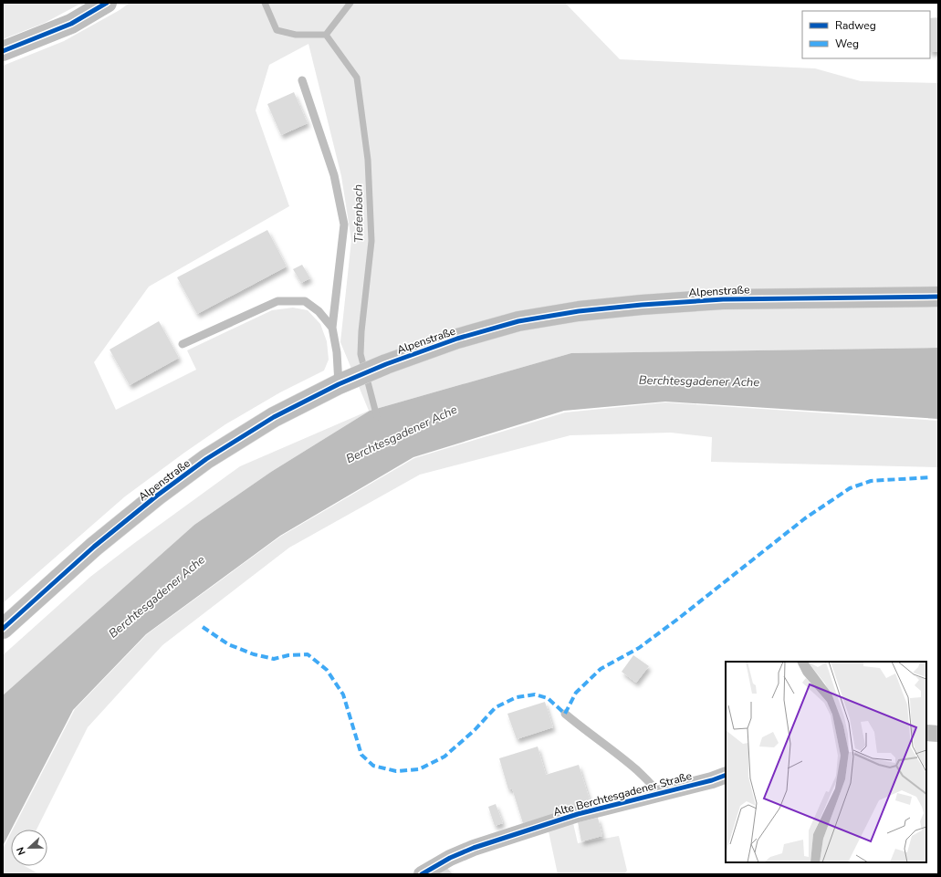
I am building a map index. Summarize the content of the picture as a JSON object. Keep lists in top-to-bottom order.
{
  "streets": {
    "main road": ["Alpenstraße"],
    "street": ["Alte Berchtesgadener Straße"]
  },
  "water": ["Tiefenbach", "Berchtesgadener Ache"],
  "legend": ["Radweg", "Weg"],
  "north": "left"
}
